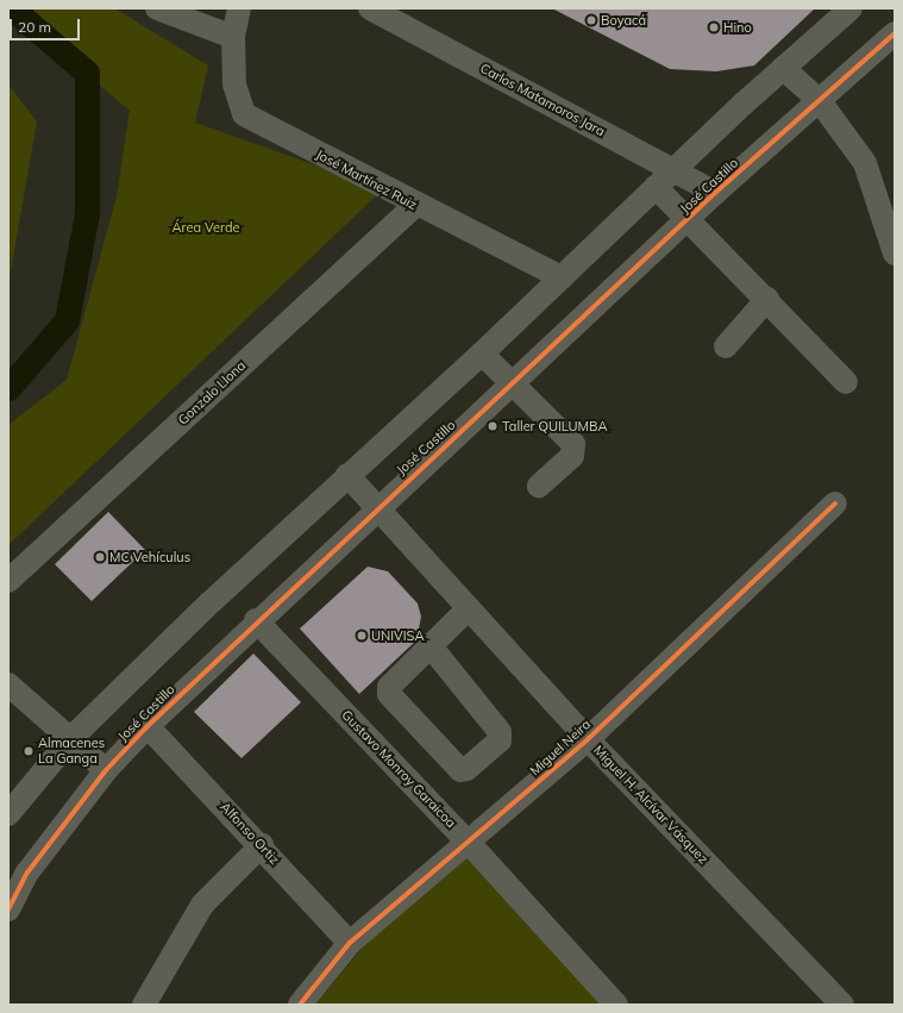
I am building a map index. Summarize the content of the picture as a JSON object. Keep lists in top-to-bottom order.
{
  "streets": {
    "street": [
      "Carlos Matamoros Jara",
      "José Martínez Ruiz",
      "José Castillo",
      "Gonzalo Llona",
      "Miguel Neira",
      "Gustavo Monroy Garaicoa",
      "Miguel H. Alcívar Vásquez",
      "Alfonso Ortiz"
    ]
  },
  "crossings": [
    ["Carlos Matamoros Jara", "José Castillo"],
    ["José Martínez Ruiz", "Gonzalo Llona"],
    ["José Castillo", "Gustavo Monroy Garaicoa"],
    ["José Castillo", "Miguel H. Alcívar Vásquez"],
    ["José Castillo", "Alfonso Ortiz"],
    ["Miguel Neira", "Gustavo Monroy Garaicoa"],
    ["Miguel Neira", "Miguel H. Alcívar Vásquez"],
    ["Miguel Neira", "Alfonso Ortiz"]
  ],
  "parks": ["Área Verde"],
  "places": [
    "Boyacá",
    "Hino",
    "Taller QUILUMBA",
    "MC Vehículus",
    "UNIVISA",
    "Almacenes La Ganga"
  ],
  "scale_bar": "20 m"
}
